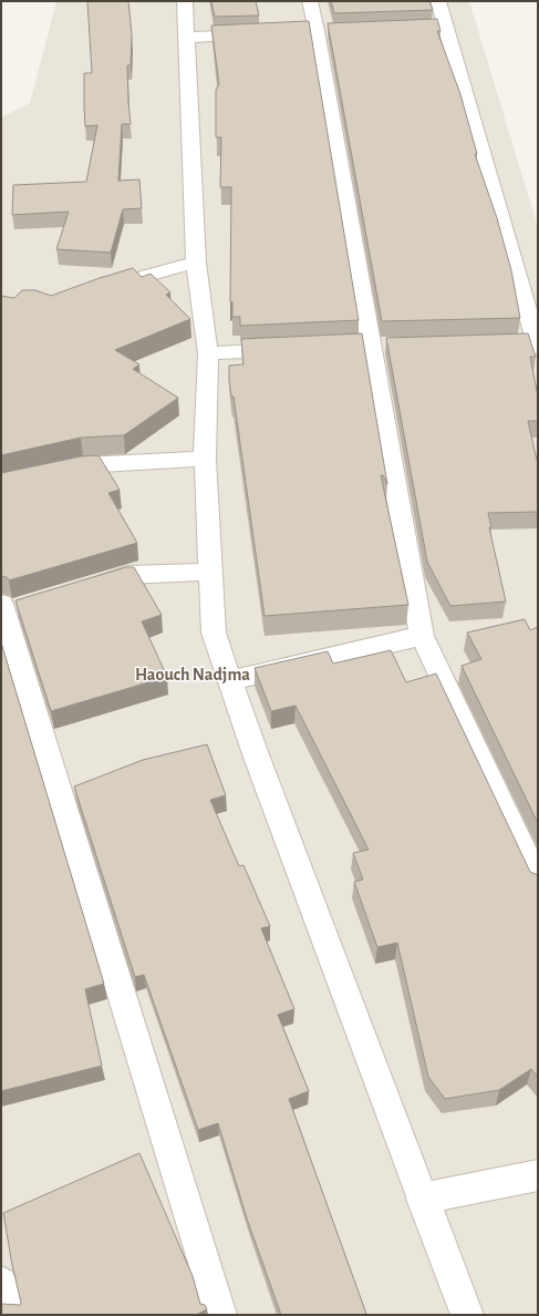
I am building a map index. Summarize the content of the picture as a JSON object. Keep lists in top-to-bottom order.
{
  "districts": ["Haouch Nadjma"]
}
